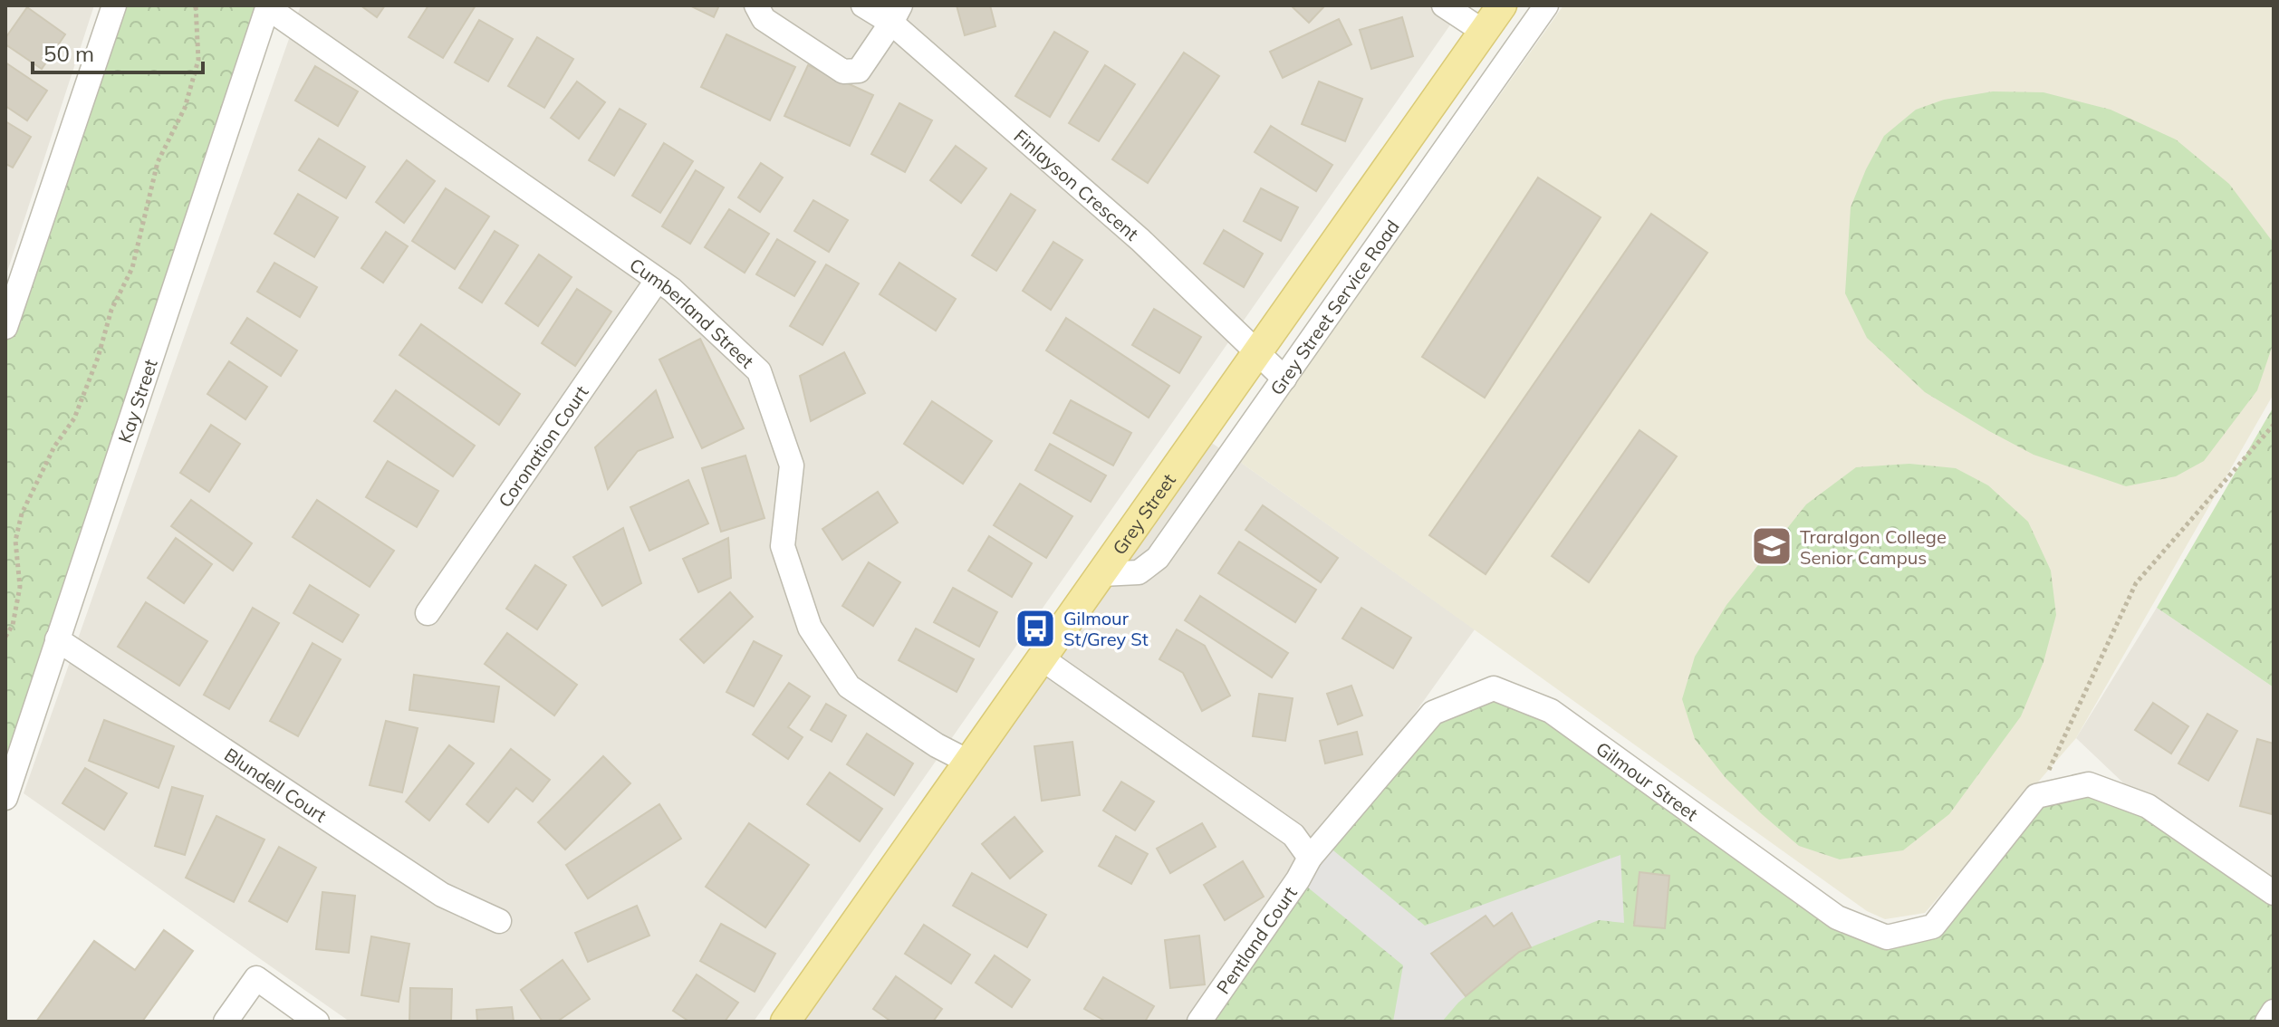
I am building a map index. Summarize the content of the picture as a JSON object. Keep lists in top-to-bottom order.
{
  "streets": {
    "main road": ["Grey Street"],
    "street": [
      "Finlayson Crescent",
      "Grey Street Service Road",
      "Cumberland Street",
      "Kay Street",
      "Coronation Court",
      "Gilmour Street",
      "Blundell Court",
      "Pentland Court"
    ]
  },
  "crossings": [
    ["Finlayson Crescent", "Grey Street Service Road"],
    ["Finlayson Crescent", "Grey Street"],
    ["Grey Street Service Road", "Grey Street"],
    ["Cumberland Street", "Kay Street"],
    ["Cumberland Street", "Coronation Court"],
    ["Cumberland Street", "Grey Street"],
    ["Kay Street", "Blundell Court"],
    ["Gilmour Street", "Pentland Court"]
  ],
  "places": {
    "school or university": ["Traralgon College Senior Campus"],
    "bus stop": ["Gilmour St/Grey St"]
  },
  "scale_bar": "50 m"
}
